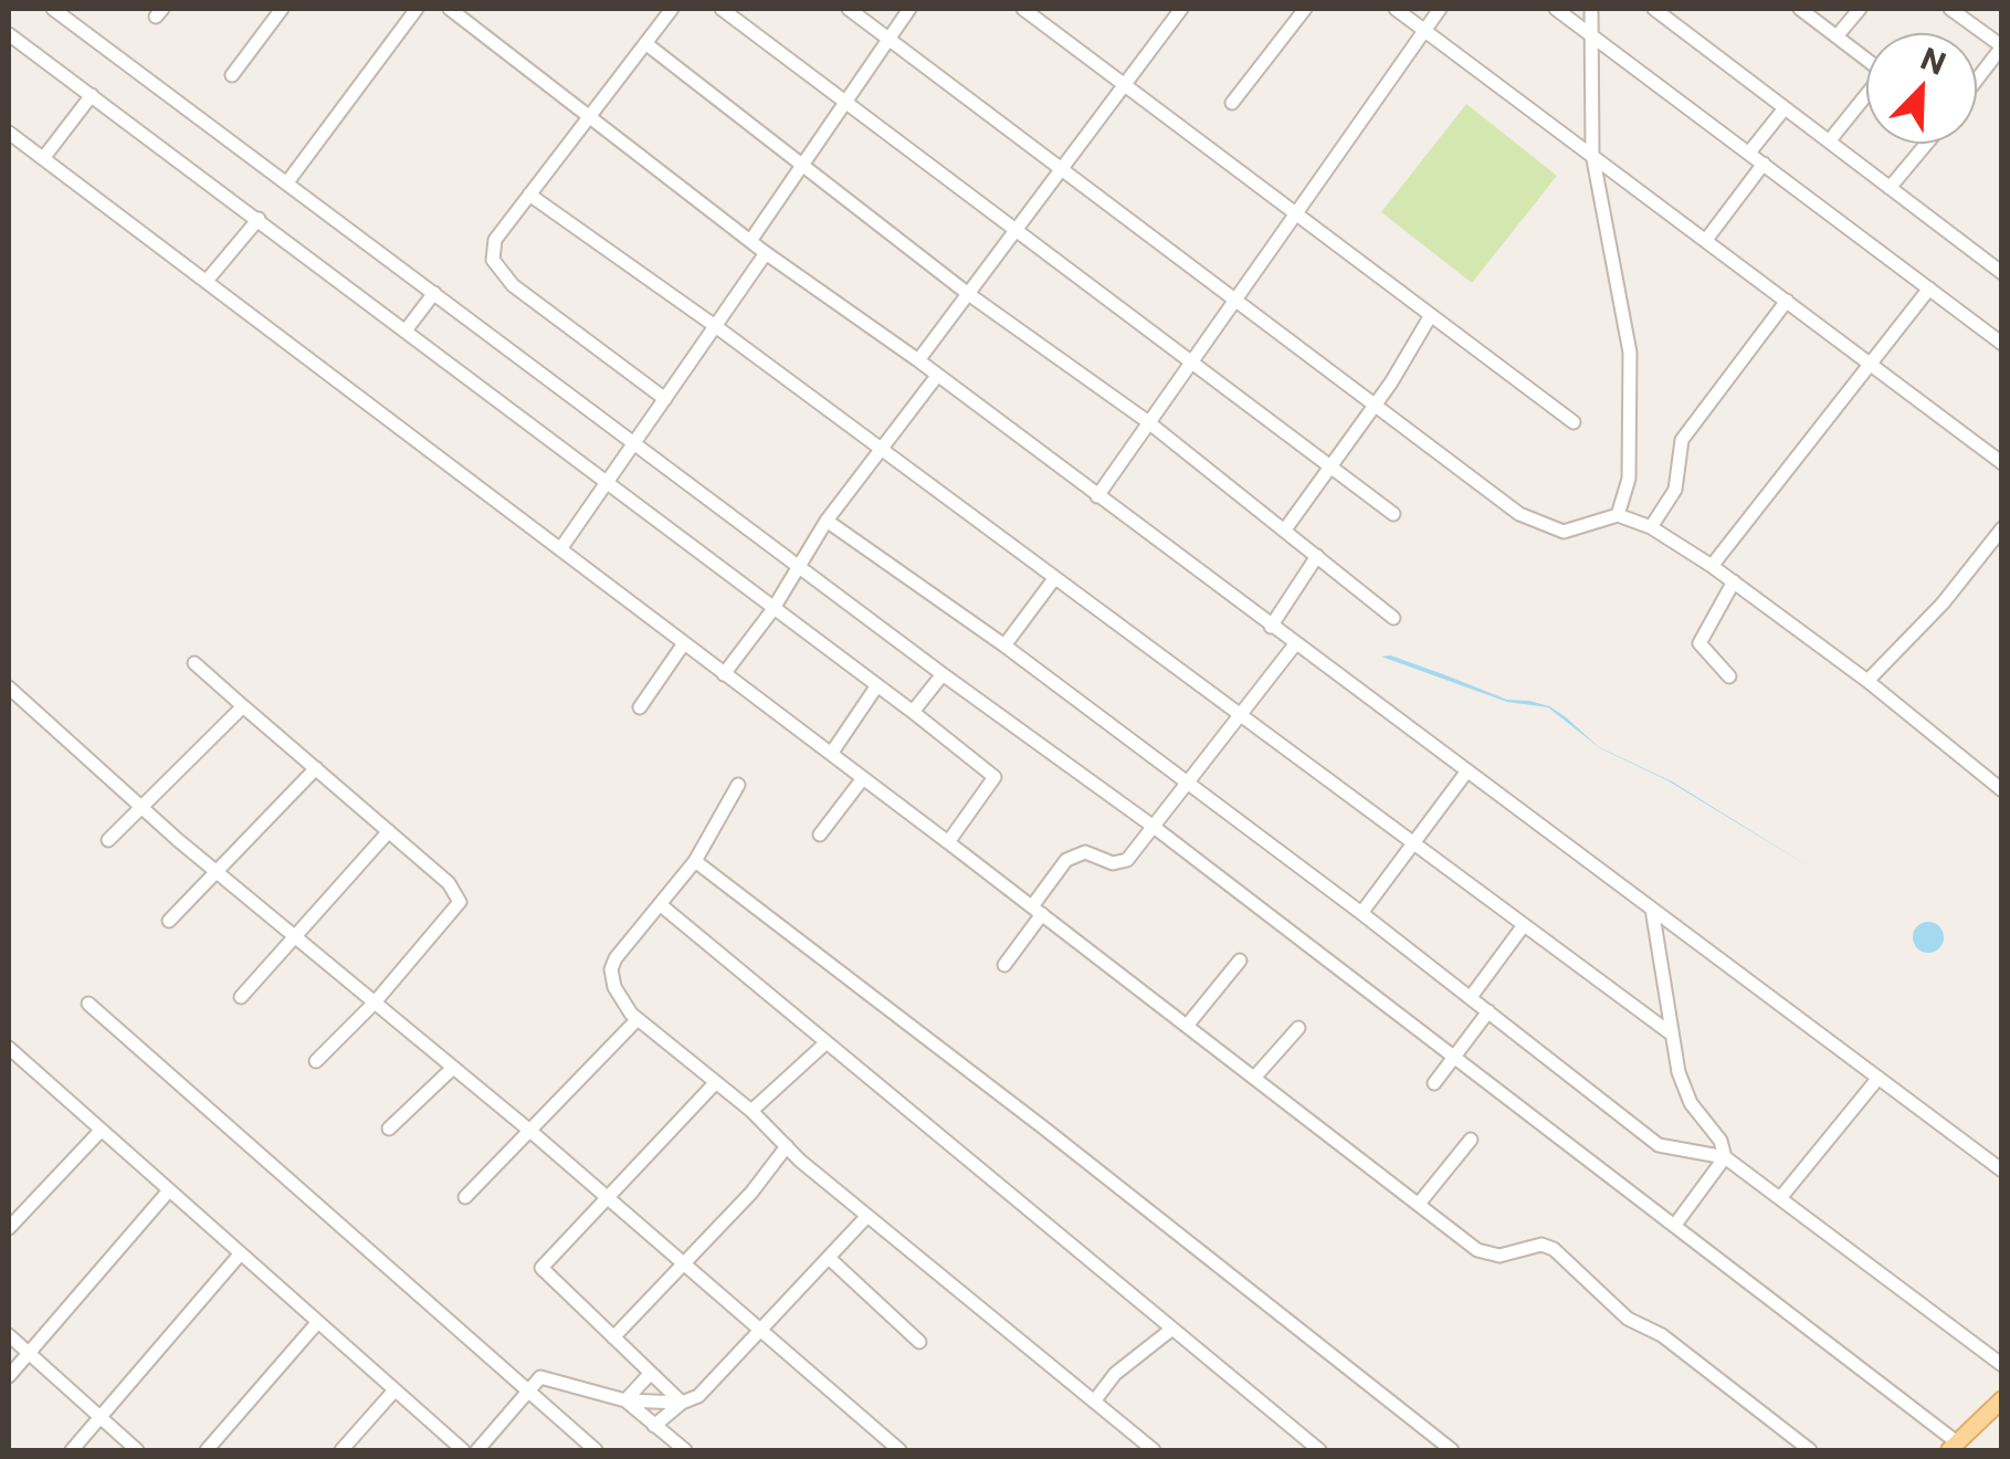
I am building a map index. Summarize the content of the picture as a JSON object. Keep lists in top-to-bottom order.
{
  "north": "top right"
}
